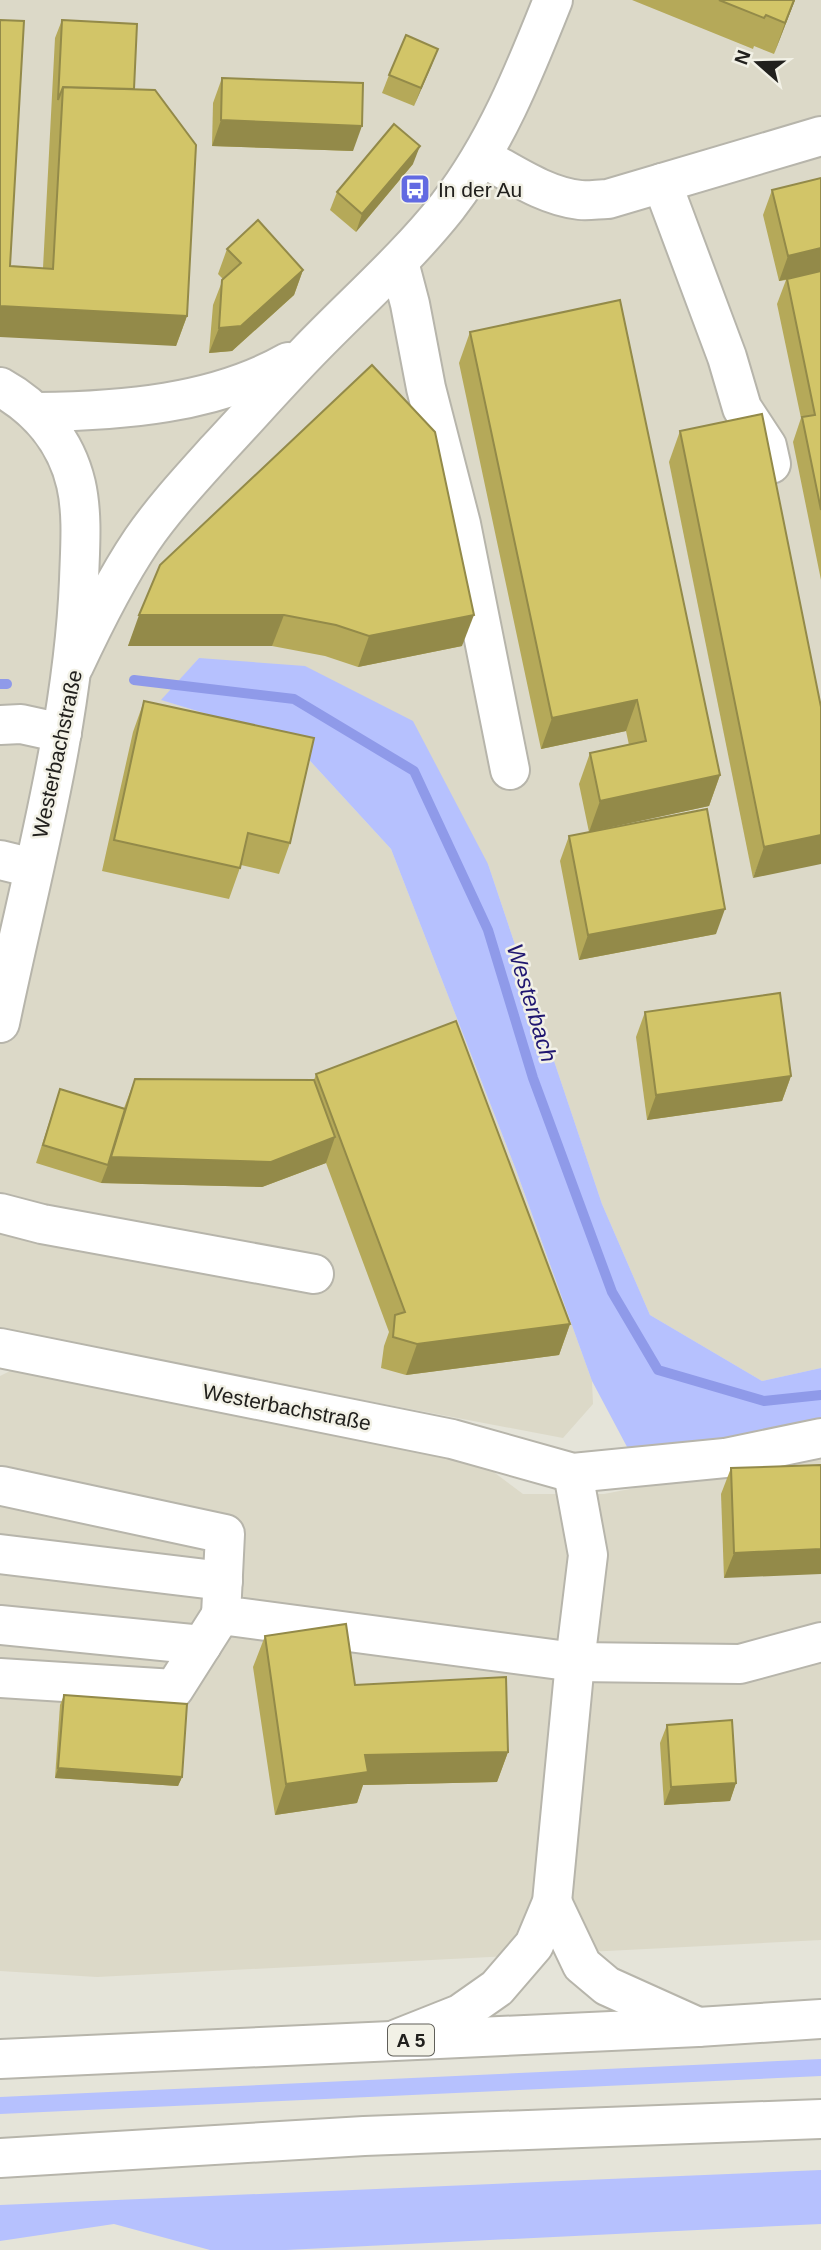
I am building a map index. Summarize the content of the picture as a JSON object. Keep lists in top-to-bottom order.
{
  "streets": {
    "main road": ["Westerbachstraße", "A 5"]
  },
  "water": ["Westerbach"],
  "places": {
    "bus stop": ["In der Au"]
  },
  "north": "left"
}
